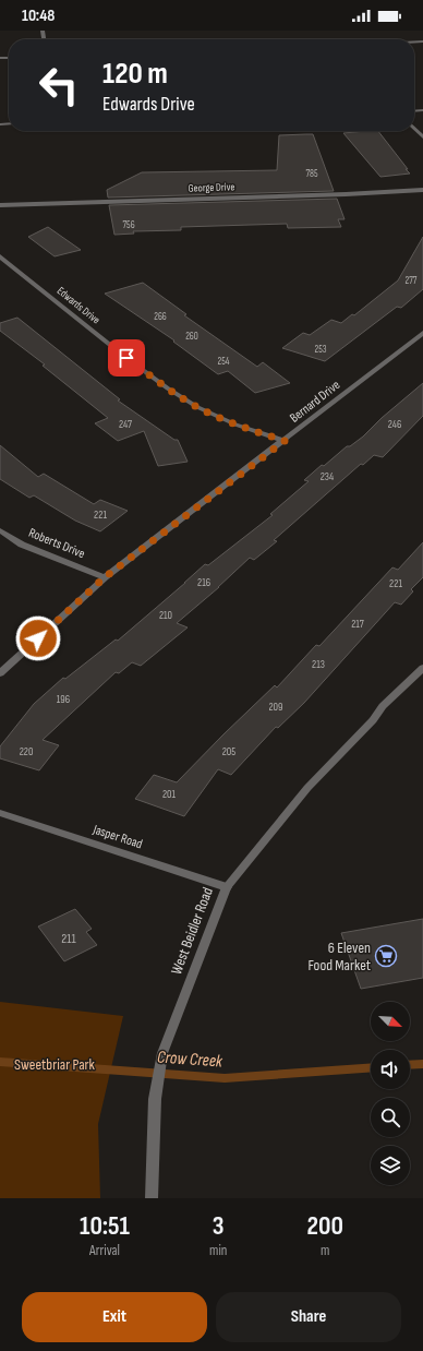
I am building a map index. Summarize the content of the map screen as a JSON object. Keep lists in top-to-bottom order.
{
  "streets": {
    "street": [
      "George Drive",
      "Edwards Drive",
      "Bernard Drive",
      "Roberts Drive",
      "Jasper Road",
      "West Beidler Road"
    ]
  },
  "crossings": [
    ["Edwards Drive", "Bernard Drive"],
    ["Bernard Drive", "Roberts Drive"],
    ["Jasper Road", "West Beidler Road"]
  ],
  "water": ["Crow Creek"],
  "parks": ["Sweetbriar Park"],
  "places": {
    "supermarket": ["6 Eleven Food Market"]
  },
  "house_numbers": [
    "785",
    "756",
    "277",
    "266",
    "260",
    "253",
    "254",
    "247",
    "246",
    "234",
    "221",
    "216",
    "221",
    "210",
    "217",
    "213",
    "196",
    "209",
    "220",
    "205",
    "201",
    "211"
  ],
  "north": "bottom right",
  "page": {
    "status": "10:48",
    "turn": ["120 m", "Edwards Drive"],
    "eta": [
      "10:51",
      "Arrival",
      "3",
      "min",
      "200",
      "m"
    ],
    "buttons": ["Exit", "Share"]
  }
}
